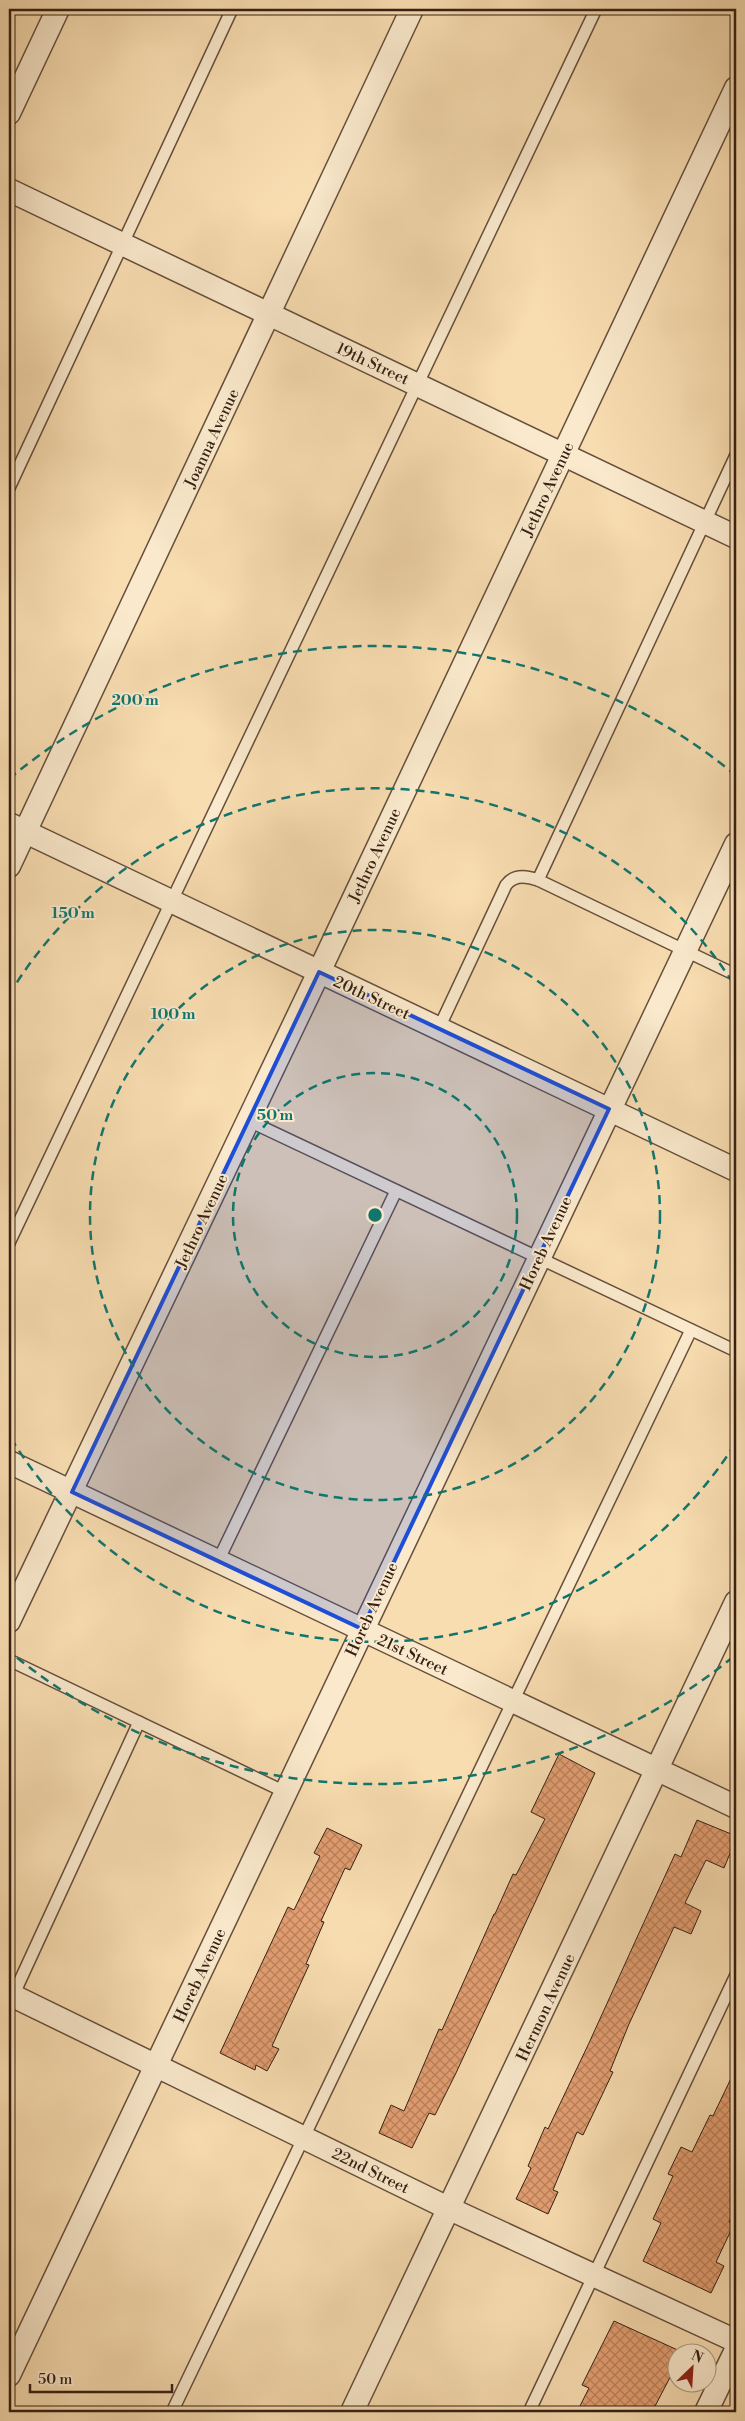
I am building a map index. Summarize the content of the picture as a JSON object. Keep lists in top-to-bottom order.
{
  "streets": {
    "street": [
      "19th Street",
      "Joanna Avenue",
      "Jethro Avenue",
      "20th Street",
      "Horeb Avenue",
      "21st Street",
      "Hermon Avenue",
      "22nd Street"
    ]
  },
  "crossings": [
    ["19th Street", "Joanna Avenue"],
    ["19th Street", "Jethro Avenue"],
    ["Joanna Avenue", "20th Street"],
    ["Jethro Avenue", "20th Street"],
    ["Jethro Avenue", "21st Street"],
    ["20th Street", "Horeb Avenue"],
    ["Horeb Avenue", "21st Street"],
    ["Horeb Avenue", "22nd Street"],
    ["21st Street", "Hermon Avenue"],
    ["Hermon Avenue", "22nd Street"]
  ],
  "scale_bar": "50 m",
  "north": "top right",
  "rings": [
    "200 m",
    "150 m",
    "100 m",
    "50 m"
  ]
}
